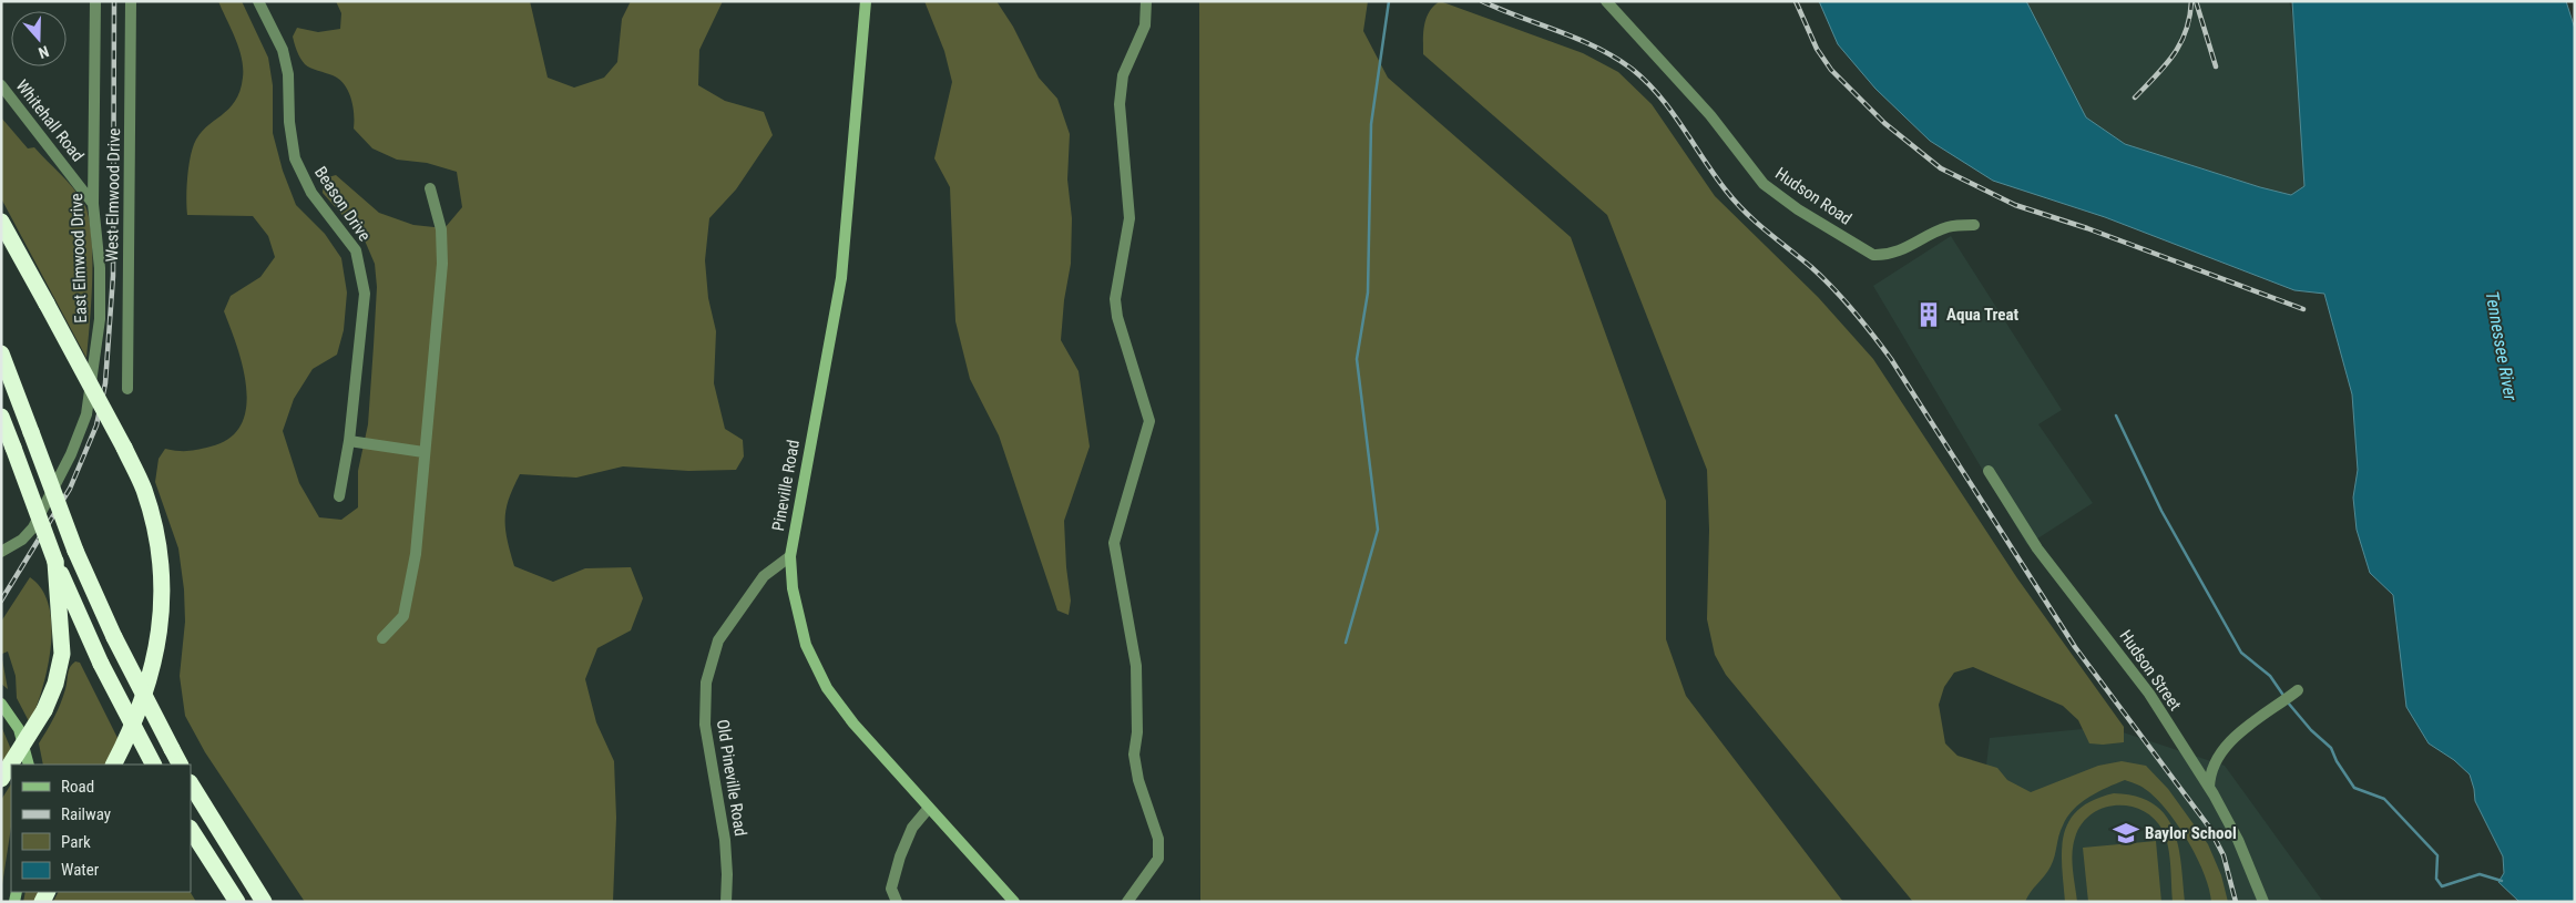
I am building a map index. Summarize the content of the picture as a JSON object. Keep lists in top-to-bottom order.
{
  "streets": {
    "main road": ["Pineville Road"],
    "street": [
      "Whitehall Road",
      "West Elmwood Drive",
      "Hudson Road",
      "Beason Drive",
      "East Elmwood Drive",
      "Hudson Street",
      "Old Pineville Road"
    ]
  },
  "crossings": [
    ["Whitehall Road", "East Elmwood Drive"],
    ["Pineville Road", "Old Pineville Road"]
  ],
  "water": ["Tennessee River"],
  "places": {
    "building": ["Aqua Treat"],
    "school or university": ["Baylor School"]
  },
  "legend": [
    "Road",
    "Railway",
    "Park",
    "Water"
  ],
  "north": "bottom"
}
